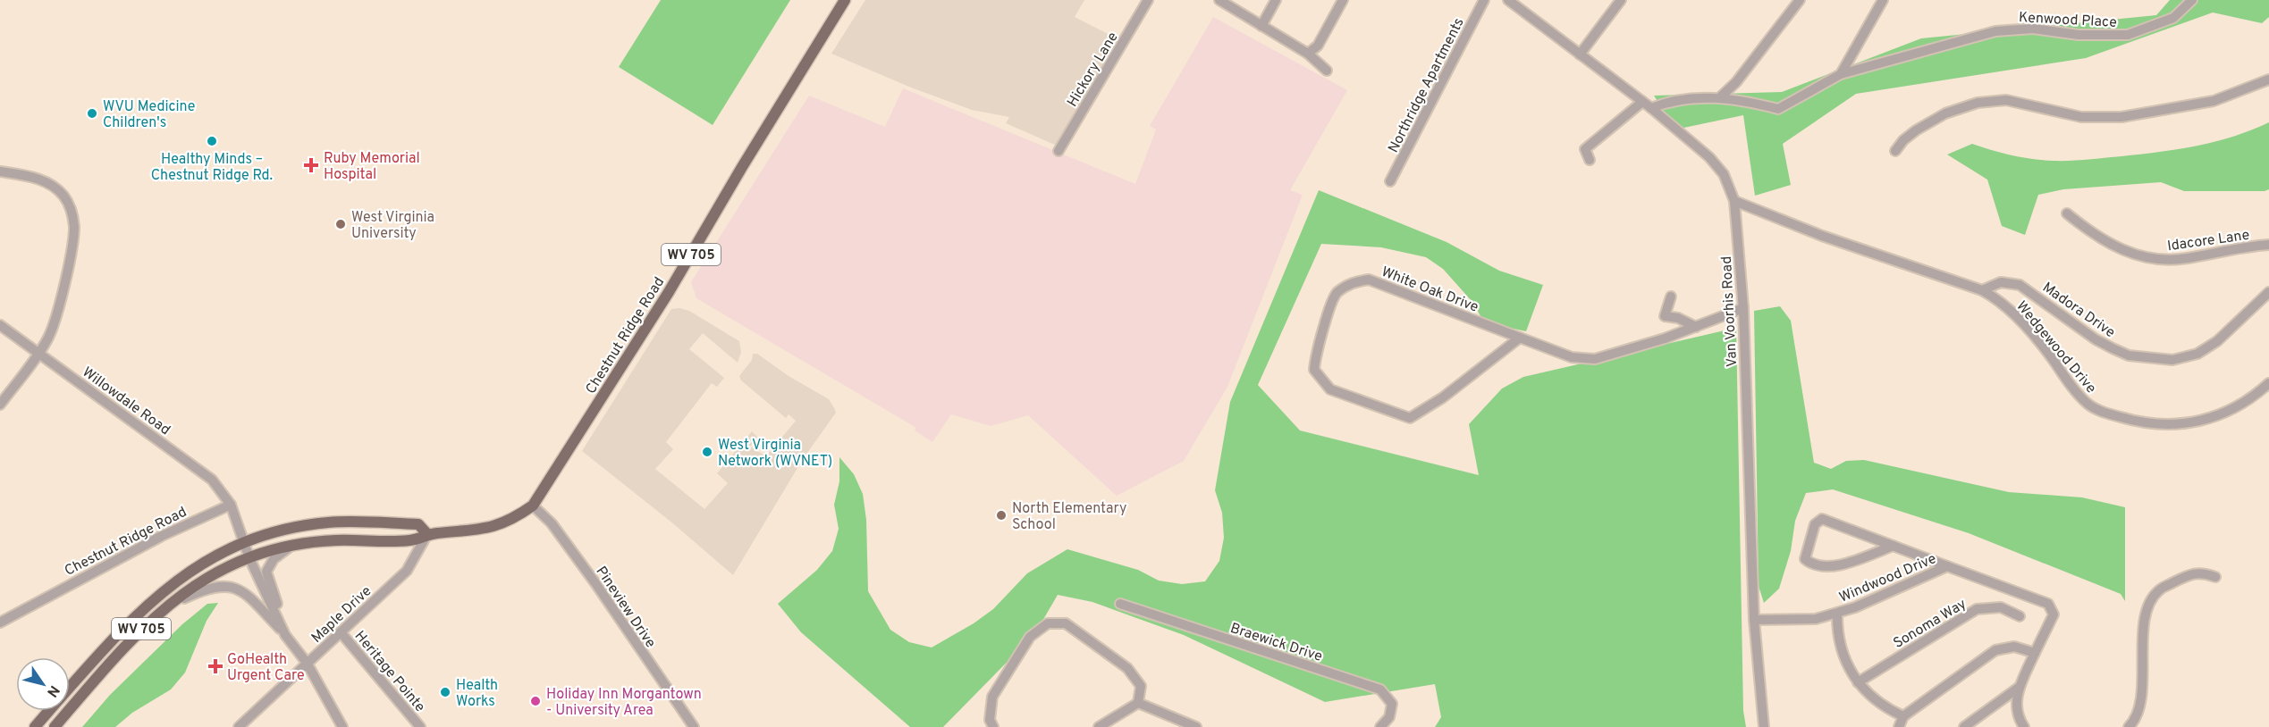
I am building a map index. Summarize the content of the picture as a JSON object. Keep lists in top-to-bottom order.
{
  "streets": {
    "main road": ["WV 705", "Chestnut Ridge Road"],
    "street": [
      "Kenwood Place",
      "Hickory Lane",
      "Northridge Apartments",
      "Idacore Lane",
      "White Oak Drive",
      "Madora Drive",
      "Van Voorhis Road",
      "Wedgewood Drive",
      "Willowdale Road",
      "Windwood Drive",
      "Pineview Drive",
      "Maple Drive",
      "Sonoma Way",
      "Braewick Drive",
      "Heritage Pointe"
    ]
  },
  "crossings": [
    ["Kenwood Place", "Van Voorhis Road"],
    ["WV 705", "Chestnut Ridge Road"],
    ["WV 705", "Maple Drive"],
    ["White Oak Drive", "Van Voorhis Road"],
    ["Madora Drive", "Wedgewood Drive"],
    ["Van Voorhis Road", "Wedgewood Drive"],
    ["Van Voorhis Road", "Windwood Drive"],
    ["Chestnut Ridge Road", "Willowdale Road"],
    ["Chestnut Ridge Road", "Pineview Drive"],
    ["Chestnut Ridge Road", "Maple Drive"],
    ["Windwood Drive", "Sonoma Way"],
    ["Maple Drive", "Heritage Pointe"]
  ],
  "places": {
    "other": [
      "WVU Medicine Children's",
      "Healthy Minds – Chestnut Ridge Rd.",
      "West Virginia University",
      "West Virginia Network (WVNET)",
      "North Elementary School",
      "Health Works",
      "Holiday Inn Morgantown - University Area"
    ],
    "health": ["Ruby Memorial Hospital", "GoHealth Urgent Care"]
  },
  "north": "bottom right"
}
